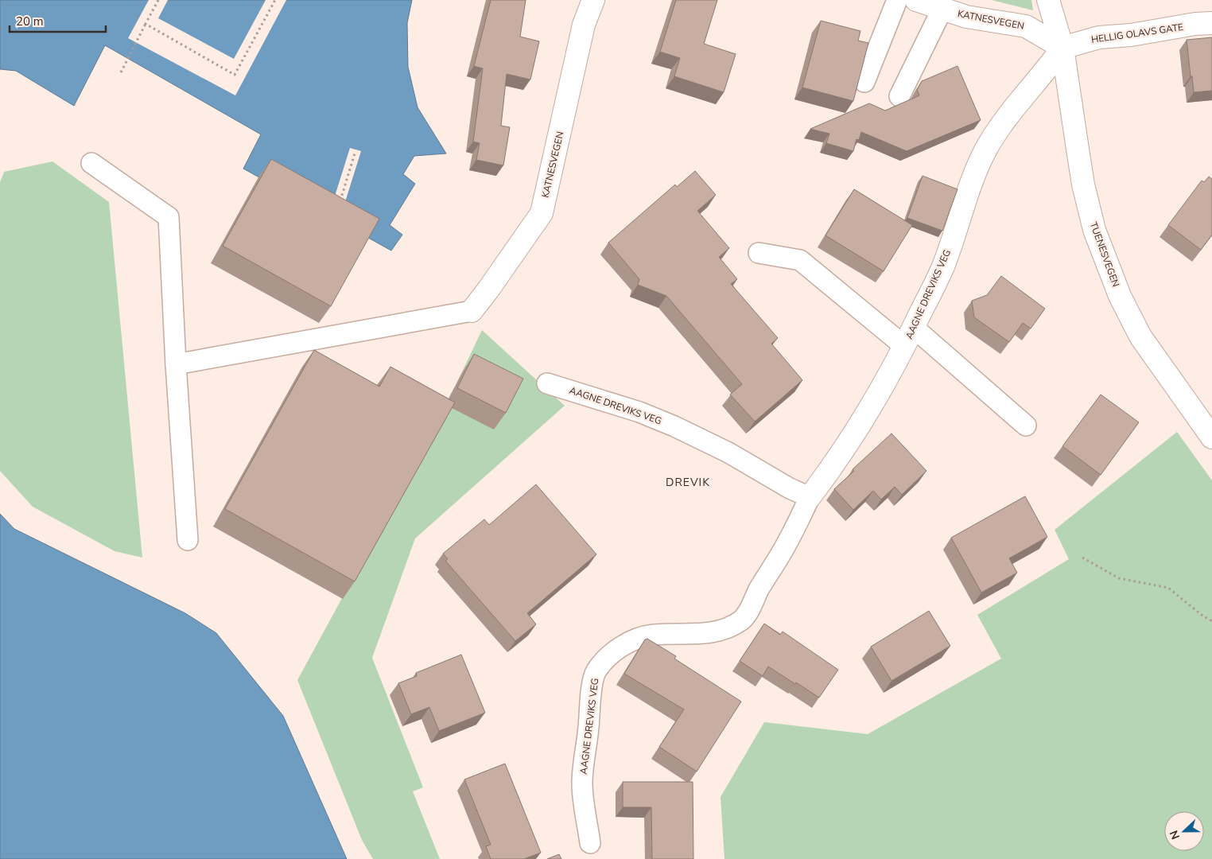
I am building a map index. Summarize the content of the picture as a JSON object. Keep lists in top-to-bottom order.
{
  "streets": {
    "street": [
      "KATNESVEGEN",
      "HELLIG OLAVS GATE",
      "TUENESVEGEN",
      "AAGNE DREVIKS VEG"
    ]
  },
  "crossings": [
    ["KATNESVEGEN", "HELLIG OLAVS GATE"],
    ["KATNESVEGEN", "TUENESVEGEN"],
    ["KATNESVEGEN", "AAGNE DREVIKS VEG"],
    ["HELLIG OLAVS GATE", "TUENESVEGEN"],
    ["HELLIG OLAVS GATE", "AAGNE DREVIKS VEG"],
    ["TUENESVEGEN", "AAGNE DREVIKS VEG"]
  ],
  "districts": ["DREVIK"],
  "scale_bar": "20 m",
  "north": "left"
}
